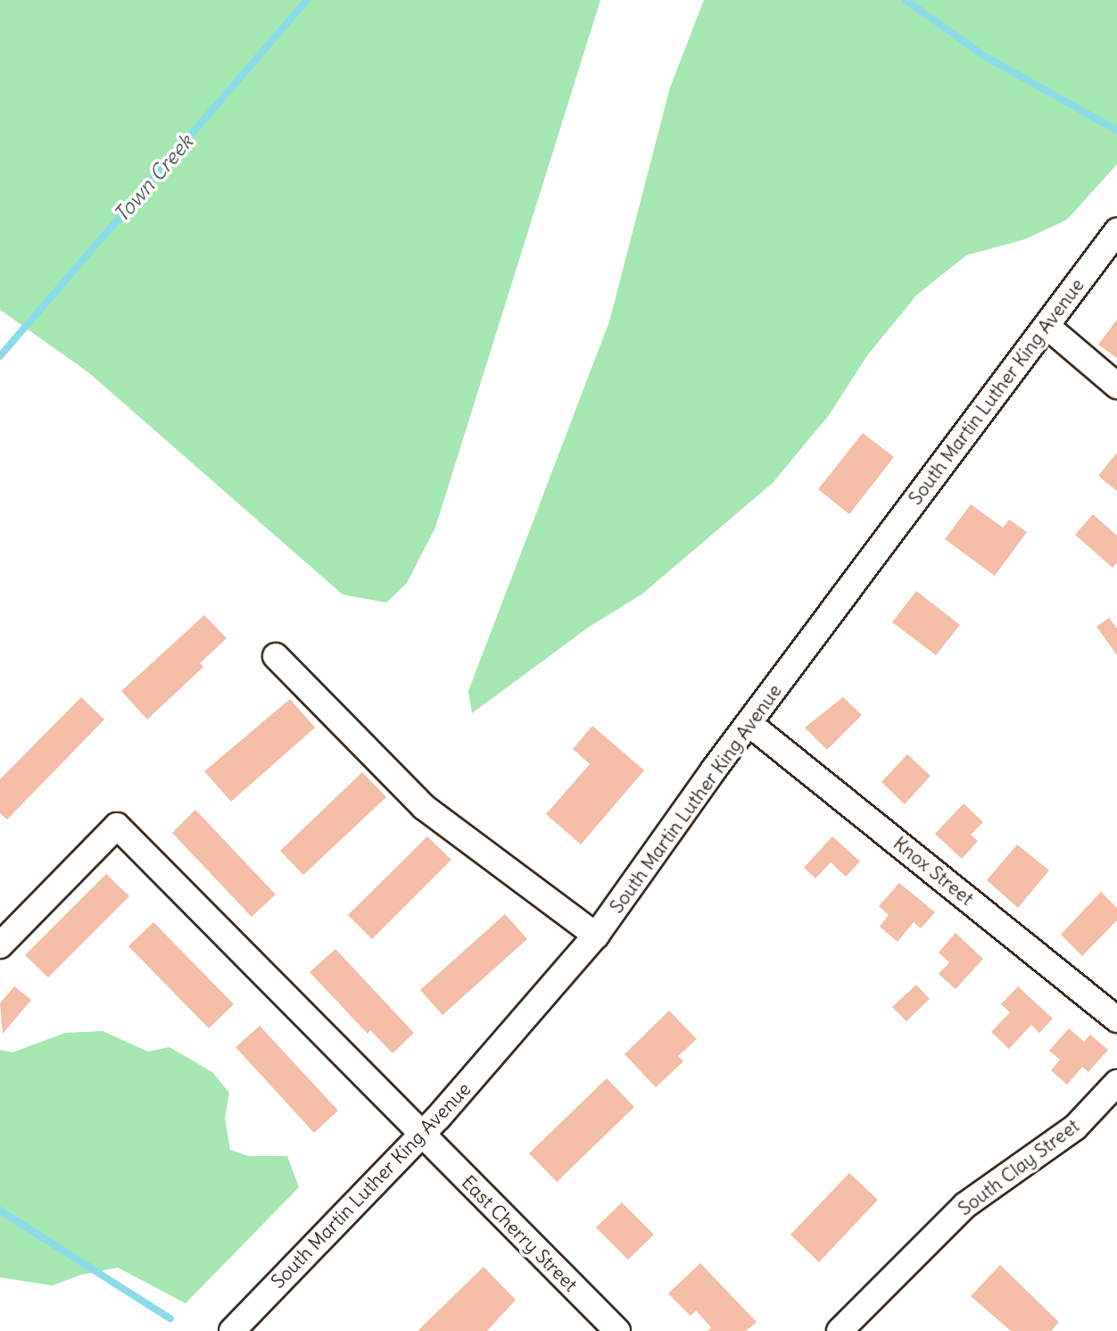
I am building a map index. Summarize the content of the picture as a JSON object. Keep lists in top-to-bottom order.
{
  "streets": {
    "street": [
      "South Martin Luther King Avenue",
      "Knox Street",
      "South Clay Street",
      "East Cherry Street"
    ]
  },
  "crossings": [
    ["South Martin Luther King Avenue", "Knox Street"],
    ["South Martin Luther King Avenue", "East Cherry Street"]
  ],
  "water": ["Town Creek"]
}
